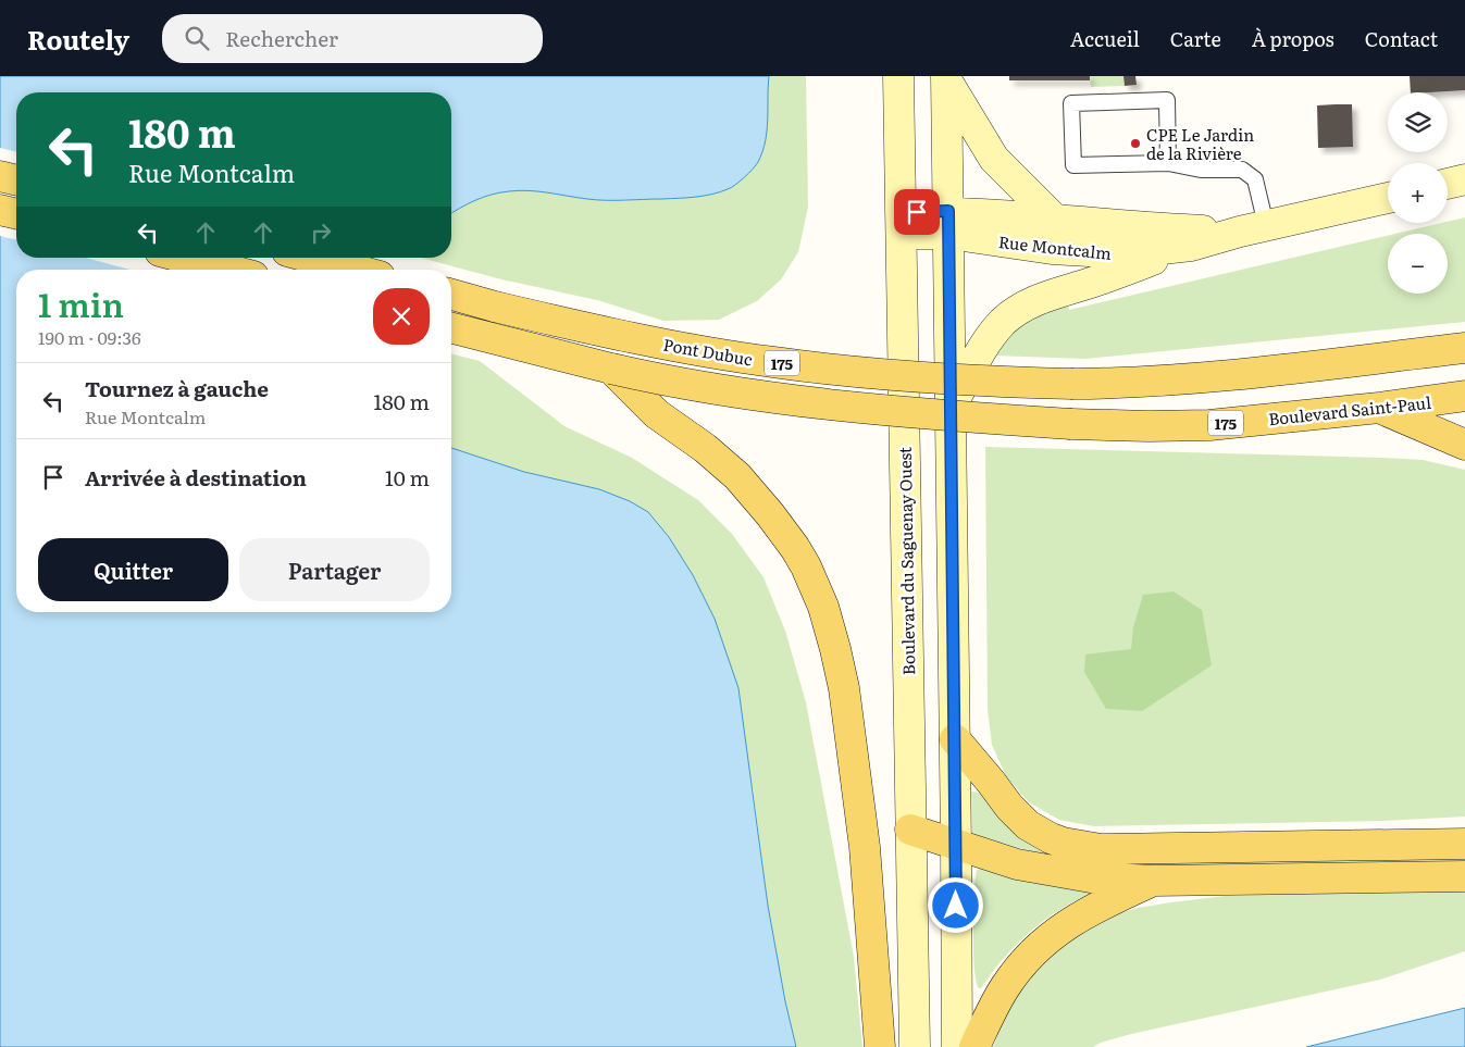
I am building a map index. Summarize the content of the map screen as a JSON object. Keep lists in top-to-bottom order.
{
  "streets": {
    "main road": [
      "Rue Montcalm",
      "Pont Dubuc",
      "175",
      "Boulevard Saint-Paul",
      "Boulevard du Saguenay Ouest"
    ]
  },
  "crossings": [
    ["Rue Montcalm", "Boulevard du Saguenay Ouest"],
    ["175", "Boulevard Saint-Paul"]
  ],
  "places": ["CPE Le Jardin de la Rivière"],
  "page": {
    "header": "Routely",
    "search": "Rechercher",
    "nav": [
      "Accueil",
      "Carte",
      "À propos",
      "Contact"
    ],
    "map_buttons": ["+", "−"],
    "turn": ["180 m", "Rue Montcalm"],
    "heading": ["1 min", "190 m · 09:36"],
    "list": [
      {
        "name": "Tournez à gauche",
        "note": "Rue Montcalm",
        "value": "180 m"
      },
      {
        "name": "Arrivée à destination",
        "value": "10 m"
      }
    ],
    "buttons": ["Quitter", "Partager"]
  }
}
